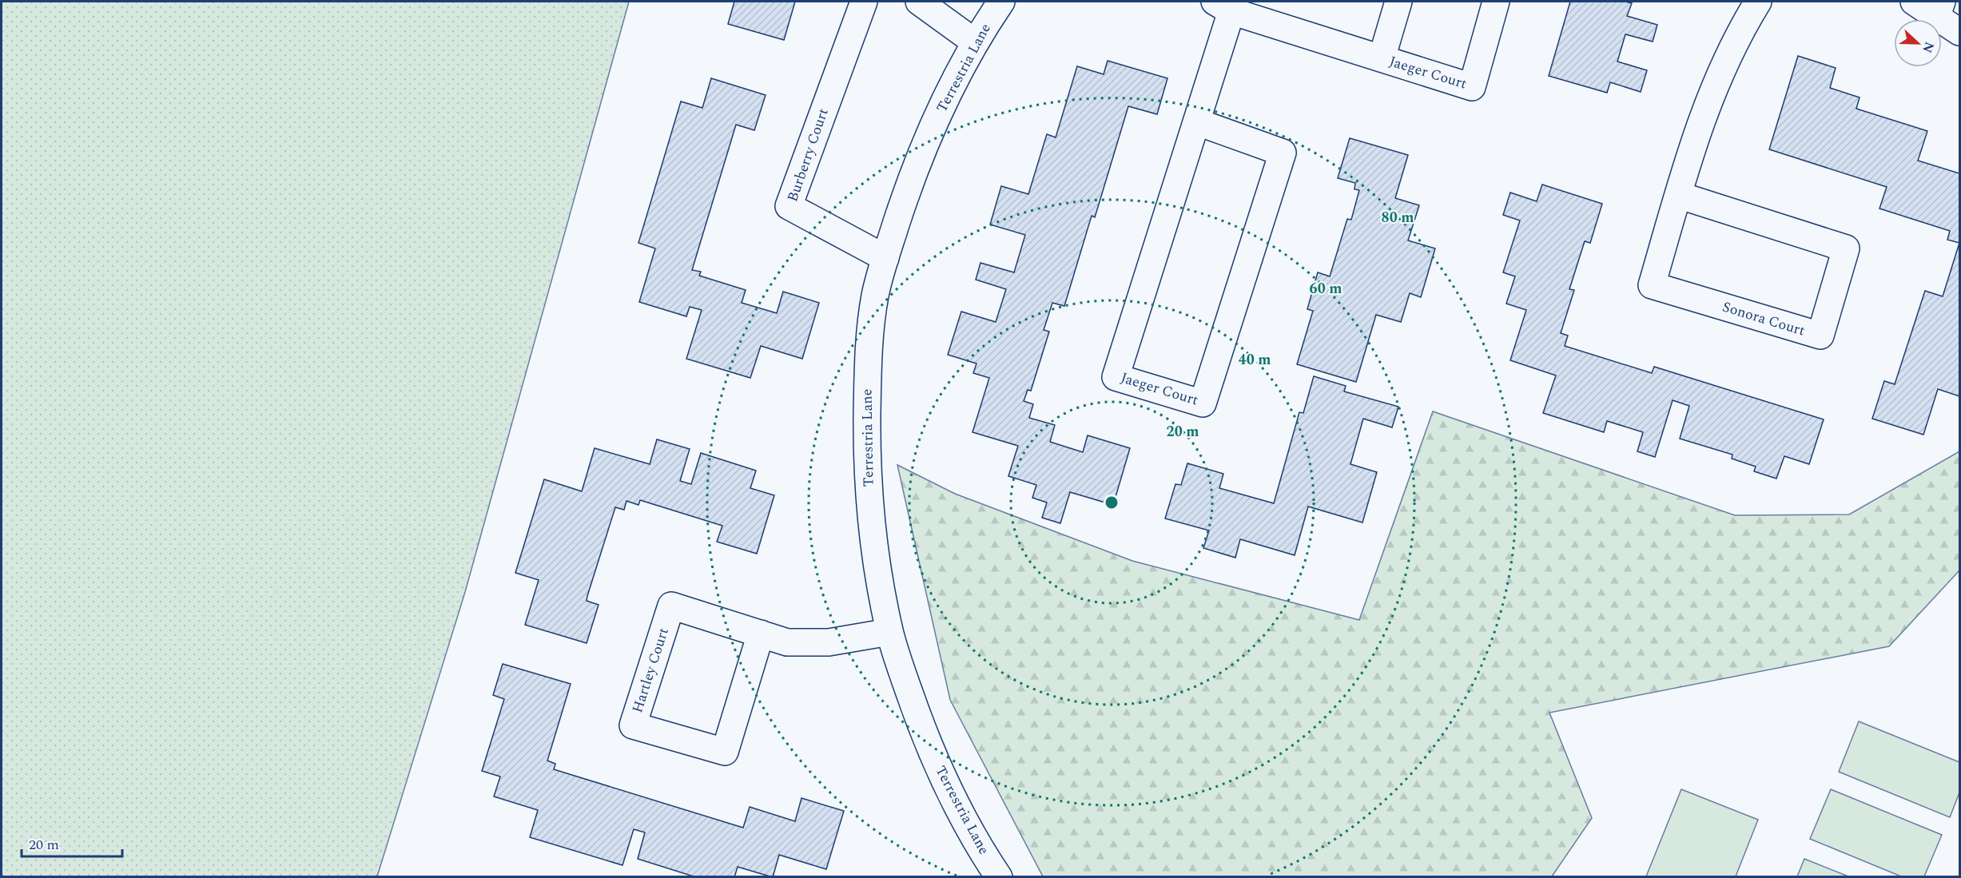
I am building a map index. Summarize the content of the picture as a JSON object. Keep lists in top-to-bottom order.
{
  "streets": {
    "street": [
      "Terrestria Lane",
      "Jaeger Court",
      "Burberry Court",
      "Sonora Court",
      "Hartley Court"
    ]
  },
  "crossings": [
    ["Terrestria Lane", "Burberry Court"],
    ["Terrestria Lane", "Hartley Court"]
  ],
  "scale_bar": "20 m",
  "north": "right",
  "rings": [
    "80 m",
    "60 m",
    "40 m",
    "20 m"
  ]
}
